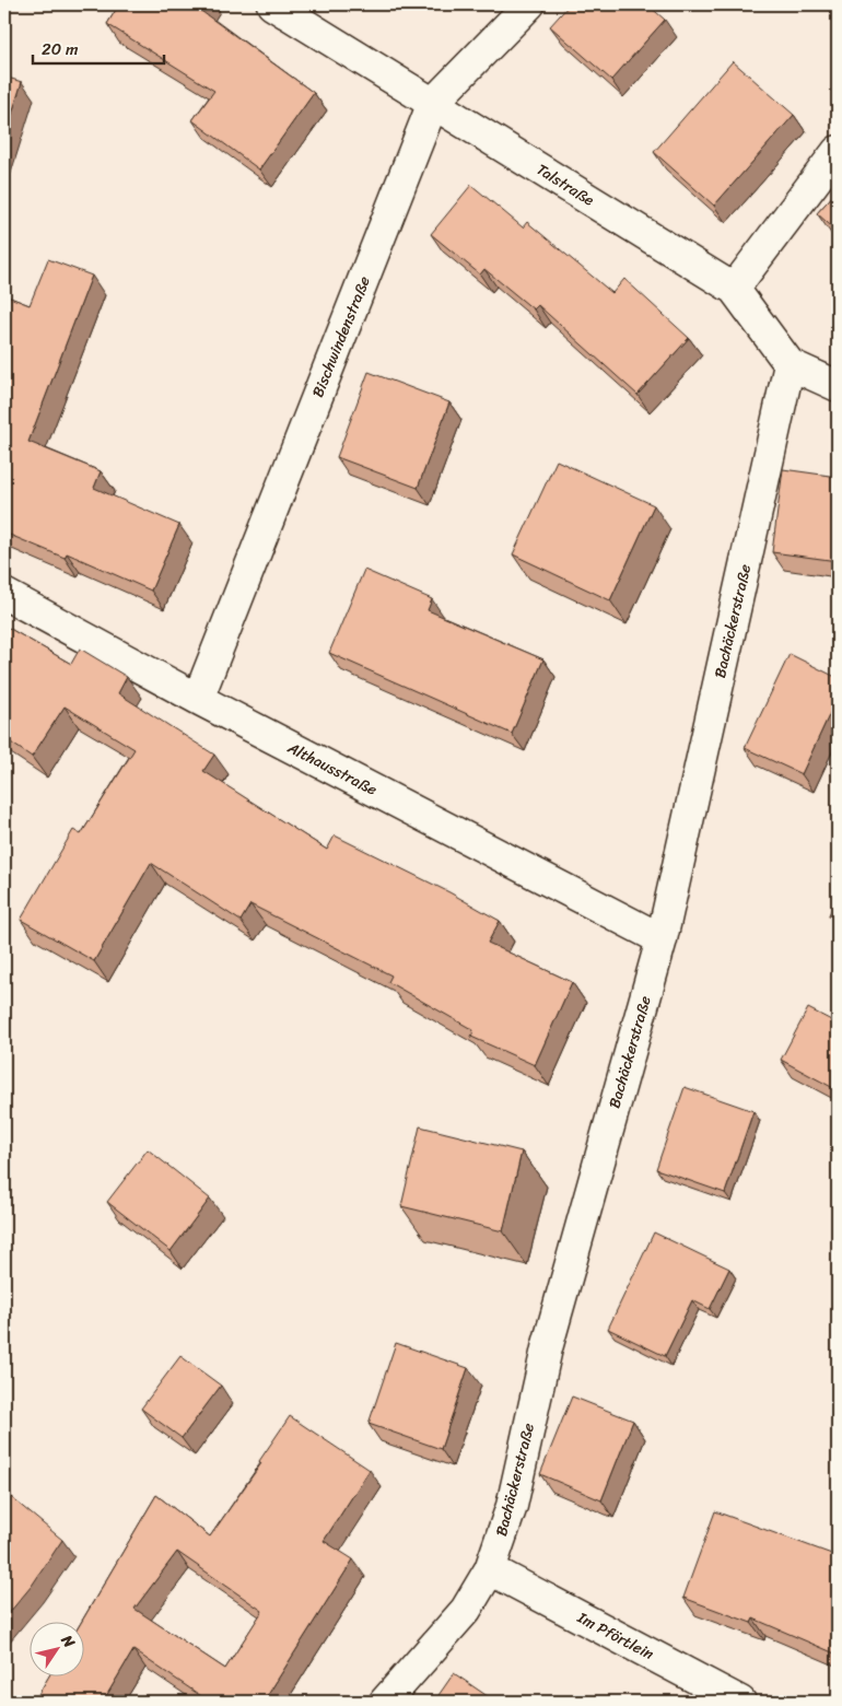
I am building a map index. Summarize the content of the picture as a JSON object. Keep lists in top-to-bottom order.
{
  "streets": {
    "street": [
      "Talstraße",
      "Bischwindenstraße",
      "Bachäckerstraße",
      "Althausstraße",
      "Im Pförtlein"
    ]
  },
  "crossings": [
    ["Talstraße", "Bischwindenstraße"],
    ["Talstraße", "Bachäckerstraße"],
    ["Bischwindenstraße", "Althausstraße"],
    ["Bachäckerstraße", "Althausstraße"],
    ["Bachäckerstraße", "Im Pförtlein"]
  ],
  "scale_bar": "20 m",
  "north": "top right"
}
